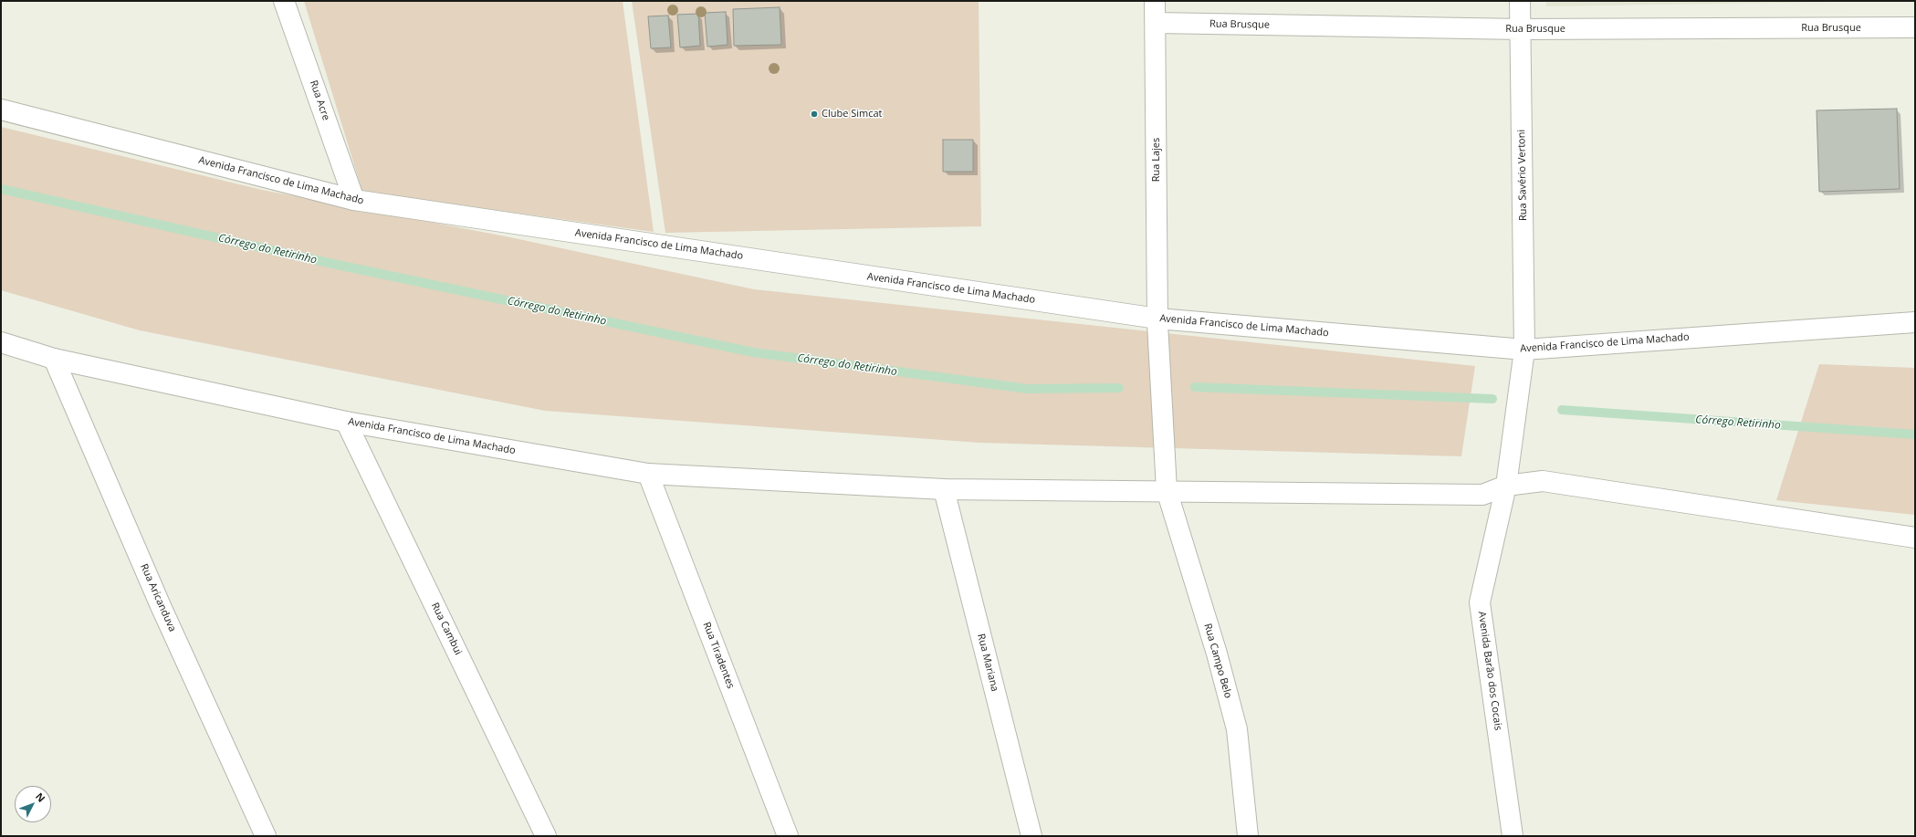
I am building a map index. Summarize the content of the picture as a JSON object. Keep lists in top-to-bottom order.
{
  "streets": {
    "street": [
      "Rua Brusque",
      "Rua Acre",
      "Rua Lajes",
      "Rua Savério Vertoni",
      "Avenida Francisco de Lima Machado",
      "Rua Aricanduva",
      "Rua Cambui",
      "Rua Tiradentes",
      "Rua Campo Belo",
      "Rua Mariana",
      "Avenida Barão dos Cocais"
    ]
  },
  "crossings": [
    ["Rua Brusque", "Rua Lajes"],
    ["Rua Brusque", "Rua Savério Vertoni"],
    ["Rua Acre", "Avenida Francisco de Lima Machado"],
    ["Rua Lajes", "Avenida Francisco de Lima Machado"],
    ["Rua Lajes", "Rua Campo Belo"],
    ["Rua Savério Vertoni", "Avenida Francisco de Lima Machado"],
    ["Rua Savério Vertoni", "Avenida Barão dos Cocais"],
    ["Avenida Francisco de Lima Machado", "Rua Aricanduva"],
    ["Avenida Francisco de Lima Machado", "Rua Cambui"],
    ["Avenida Francisco de Lima Machado", "Rua Tiradentes"],
    ["Avenida Francisco de Lima Machado", "Rua Campo Belo"],
    ["Avenida Francisco de Lima Machado", "Rua Mariana"],
    ["Avenida Francisco de Lima Machado", "Avenida Barão dos Cocais"]
  ],
  "water": ["Córrego do Retirinho", "Córrego Retirinho"],
  "places": ["Clube Simcat"],
  "north": "top right"
}
